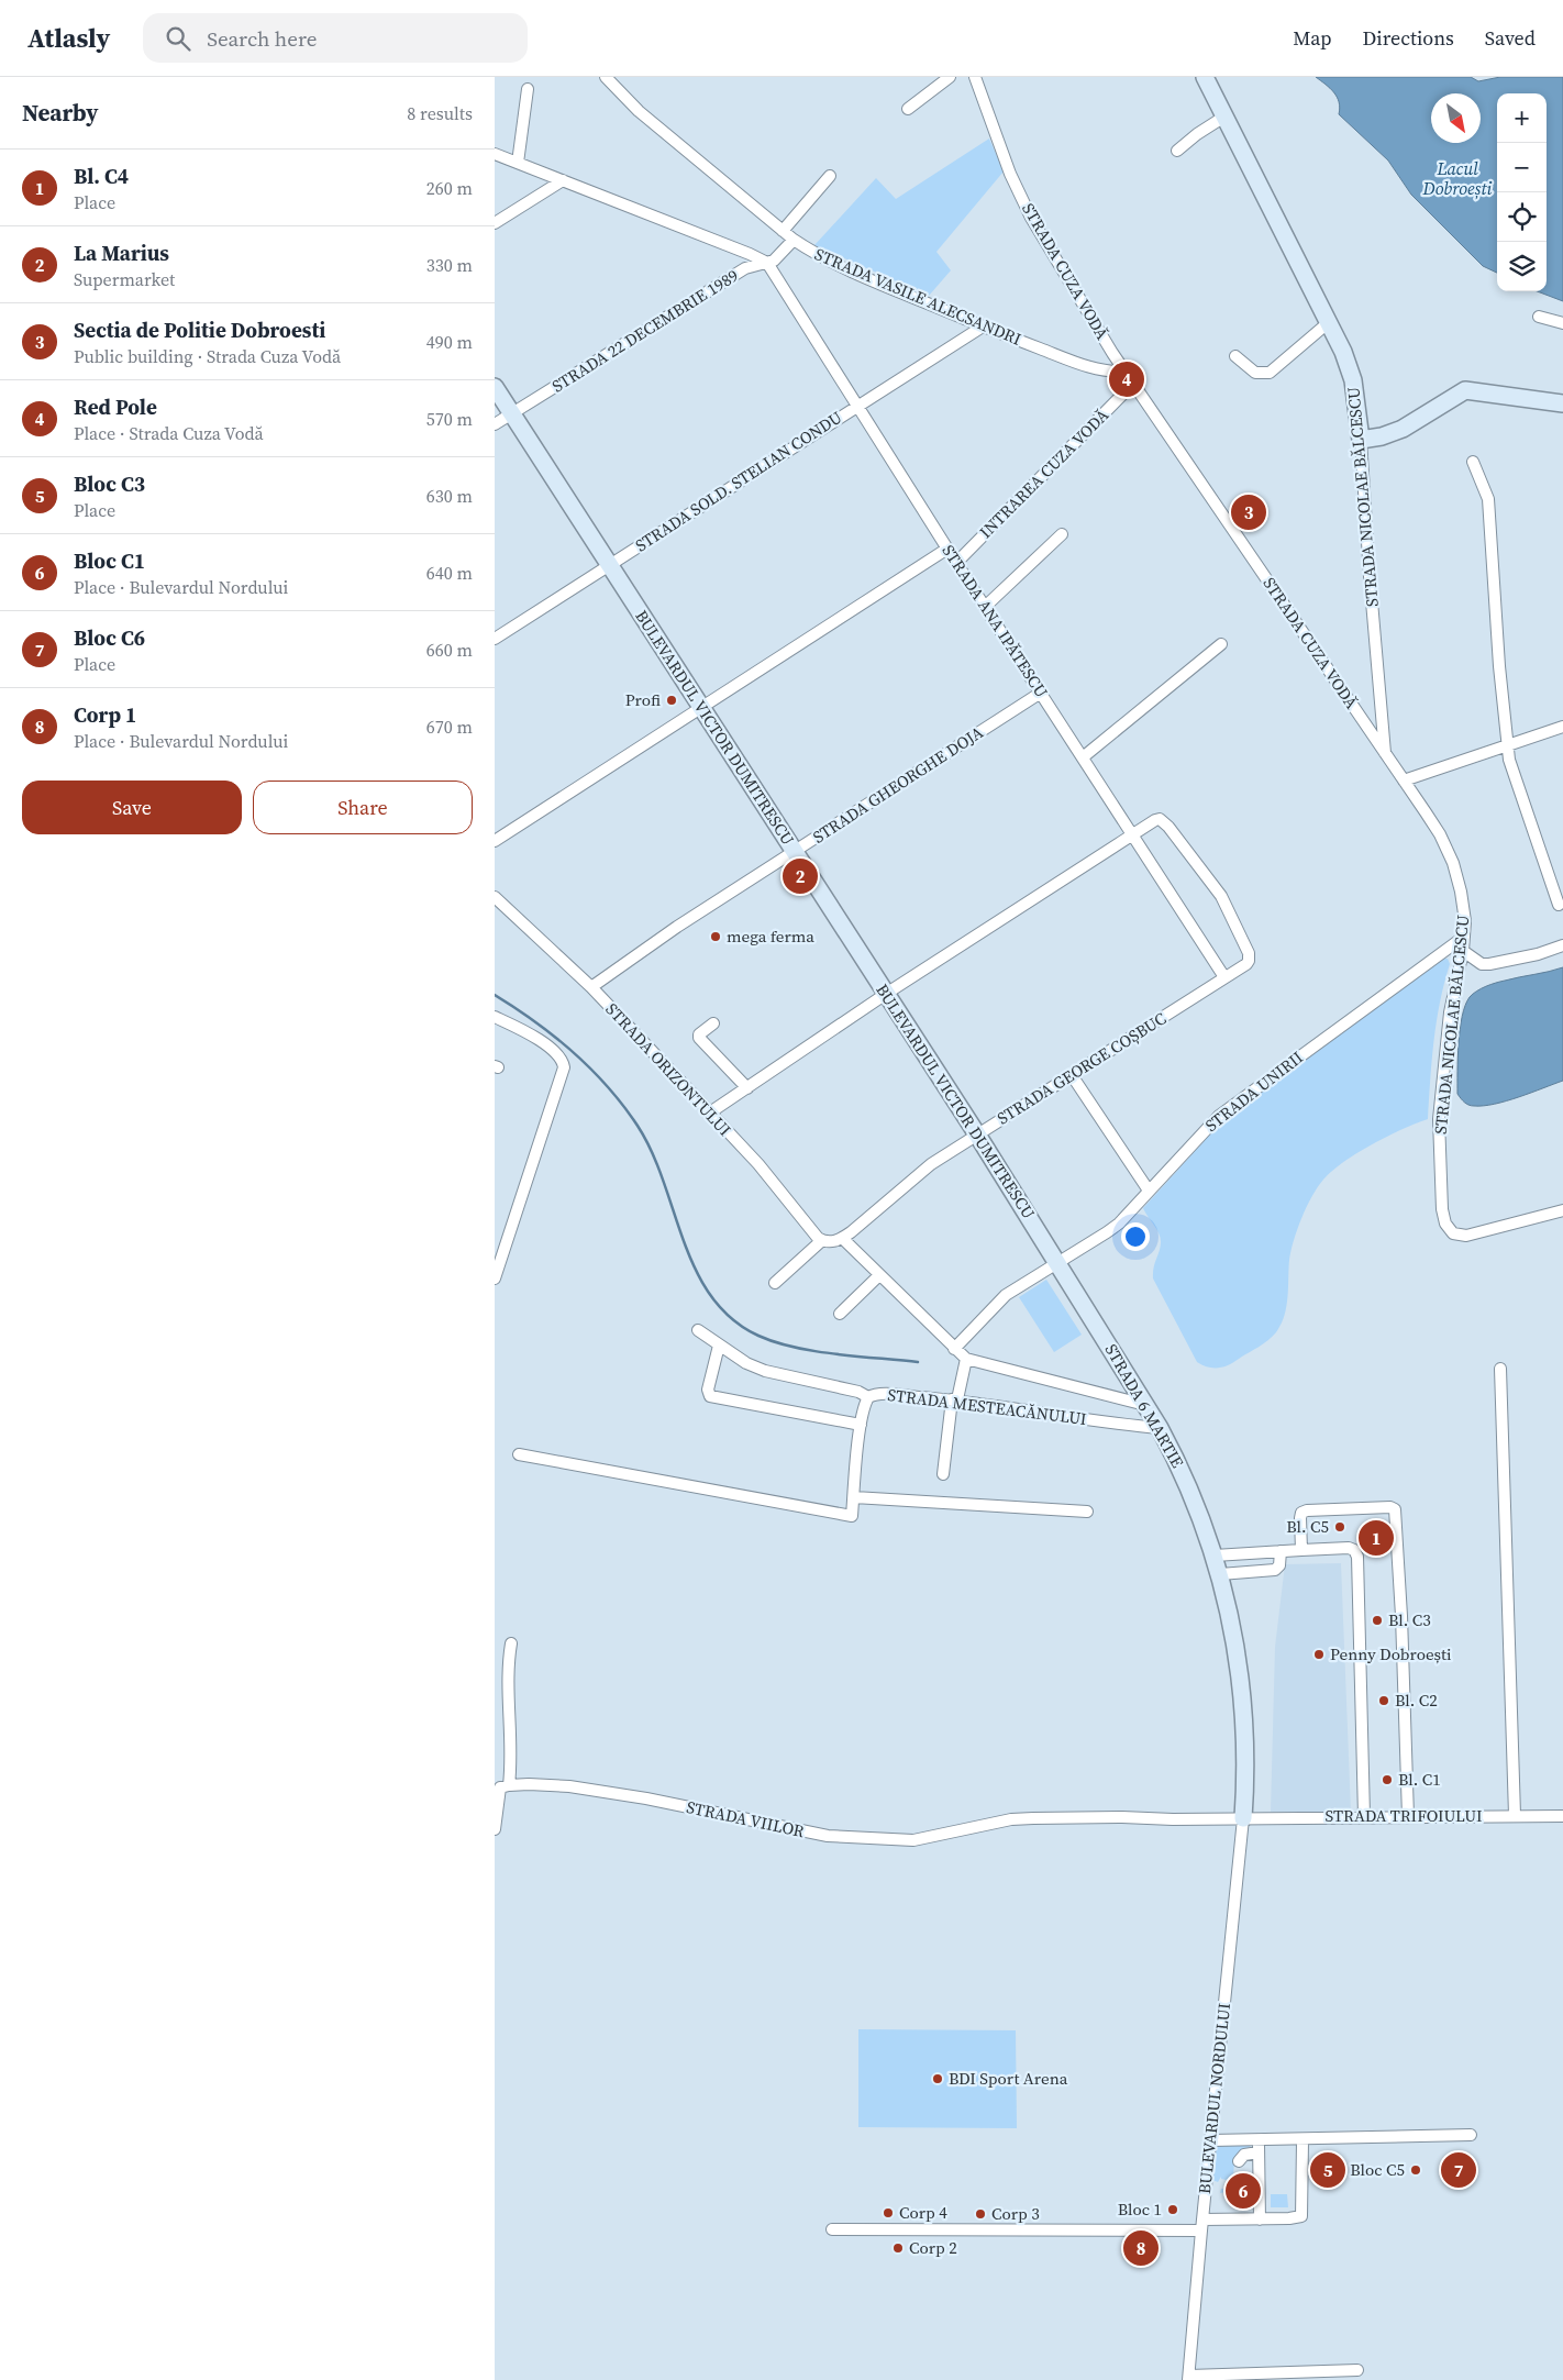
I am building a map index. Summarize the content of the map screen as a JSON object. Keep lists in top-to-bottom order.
{
  "streets": {
    "street": [
      "STRADA CUZA VODĂ",
      "STRADA VASILE ALECSANDRI",
      "STRADA 22 DECEMBRIE 1989",
      "INTRAREA CUZA VODĂ",
      "STRADA SOLD. STELIAN CONDU",
      "STRADA NICOLAE BĂLCESCU",
      "STRADA ANA IPĂTESCU",
      "BULEVARDUL VICTOR DUMITRESCU",
      "STRADA GHEORGHE DOJA",
      "STRADA GEORGE COȘBUC",
      "STRADA ORIZONTULUI",
      "STRADA UNIRII",
      "STRADA 6 MARTIE",
      "STRADA MESTEACĂNULUI",
      "STRADA TRIFOIULUI",
      "STRADA VIILOR",
      "BULEVARDUL NORDULUI"
    ]
  },
  "crossings": [
    ["STRADA CUZA VODĂ", "STRADA VASILE ALECSANDRI"],
    ["STRADA CUZA VODĂ", "INTRAREA CUZA VODĂ"],
    ["STRADA CUZA VODĂ", "STRADA NICOLAE BĂLCESCU"],
    ["STRADA VASILE ALECSANDRI", "STRADA 22 DECEMBRIE 1989"],
    ["STRADA VASILE ALECSANDRI", "STRADA SOLD. STELIAN CONDU"],
    ["STRADA 22 DECEMBRIE 1989", "STRADA ANA IPĂTESCU"],
    ["STRADA 22 DECEMBRIE 1989", "BULEVARDUL VICTOR DUMITRESCU"],
    ["INTRAREA CUZA VODĂ", "STRADA ANA IPĂTESCU"],
    ["STRADA SOLD. STELIAN CONDU", "STRADA ANA IPĂTESCU"],
    ["STRADA SOLD. STELIAN CONDU", "BULEVARDUL VICTOR DUMITRESCU"],
    ["STRADA NICOLAE BĂLCESCU", "STRADA UNIRII"],
    ["STRADA ANA IPĂTESCU", "STRADA GHEORGHE DOJA"],
    ["STRADA ANA IPĂTESCU", "STRADA GEORGE COȘBUC"],
    ["BULEVARDUL VICTOR DUMITRESCU", "STRADA GHEORGHE DOJA"],
    ["BULEVARDUL VICTOR DUMITRESCU", "STRADA GEORGE COȘBUC"],
    ["BULEVARDUL VICTOR DUMITRESCU", "STRADA UNIRII"],
    ["BULEVARDUL VICTOR DUMITRESCU", "STRADA 6 MARTIE"],
    ["STRADA GHEORGHE DOJA", "STRADA ORIZONTULUI"],
    ["STRADA UNIRII", "STRADA 6 MARTIE"],
    ["STRADA 6 MARTIE", "STRADA MESTEACĂNULUI"],
    ["STRADA 6 MARTIE", "STRADA TRIFOIULUI"],
    ["STRADA 6 MARTIE", "STRADA VIILOR"],
    ["STRADA 6 MARTIE", "BULEVARDUL NORDULUI"],
    ["STRADA TRIFOIULUI", "STRADA VIILOR"],
    ["STRADA TRIFOIULUI", "BULEVARDUL NORDULUI"],
    ["STRADA VIILOR", "BULEVARDUL NORDULUI"]
  ],
  "water": ["Lacul Dobroești"],
  "places": [
    "Profi",
    "mega ferma",
    "Bl. C5",
    "Bl. C3",
    "Penny Dobroești",
    "Bl. C2",
    "Bl. C1",
    "BDI Sport Arena",
    "Bloc C5",
    "Bloc 1",
    "Corp 4",
    "Corp 3",
    "Corp 2"
  ],
  "north": "bottom right",
  "page": {
    "header": "Atlasly",
    "search": "Search here",
    "nav": ["Map", "Directions", "Saved"],
    "heading": ["Nearby", "8 results"],
    "map_buttons": ["+", "−"],
    "list": [
      {
        "mark": "1",
        "name": "Bl. C4",
        "note": "Place",
        "value": "260 m"
      },
      {
        "mark": "2",
        "name": "La Marius",
        "note": "Supermarket",
        "value": "330 m"
      },
      {
        "mark": "3",
        "name": "Sectia de Politie Dobroesti",
        "note": "Public building · Strada Cuza Vodă",
        "value": "490 m"
      },
      {
        "mark": "4",
        "name": "Red Pole",
        "note": "Place · Strada Cuza Vodă",
        "value": "570 m"
      },
      {
        "mark": "5",
        "name": "Bloc C3",
        "note": "Place",
        "value": "630 m"
      },
      {
        "mark": "6",
        "name": "Bloc C1",
        "note": "Place · Bulevardul Nordului",
        "value": "640 m"
      },
      {
        "mark": "7",
        "name": "Bloc C6",
        "note": "Place",
        "value": "660 m"
      },
      {
        "mark": "8",
        "name": "Corp 1",
        "note": "Place · Bulevardul Nordului",
        "value": "670 m"
      }
    ],
    "pins": [
      "4",
      "3",
      "2",
      "1",
      "5",
      "7",
      "6",
      "8"
    ],
    "buttons": ["Save", "Share"]
  }
}
